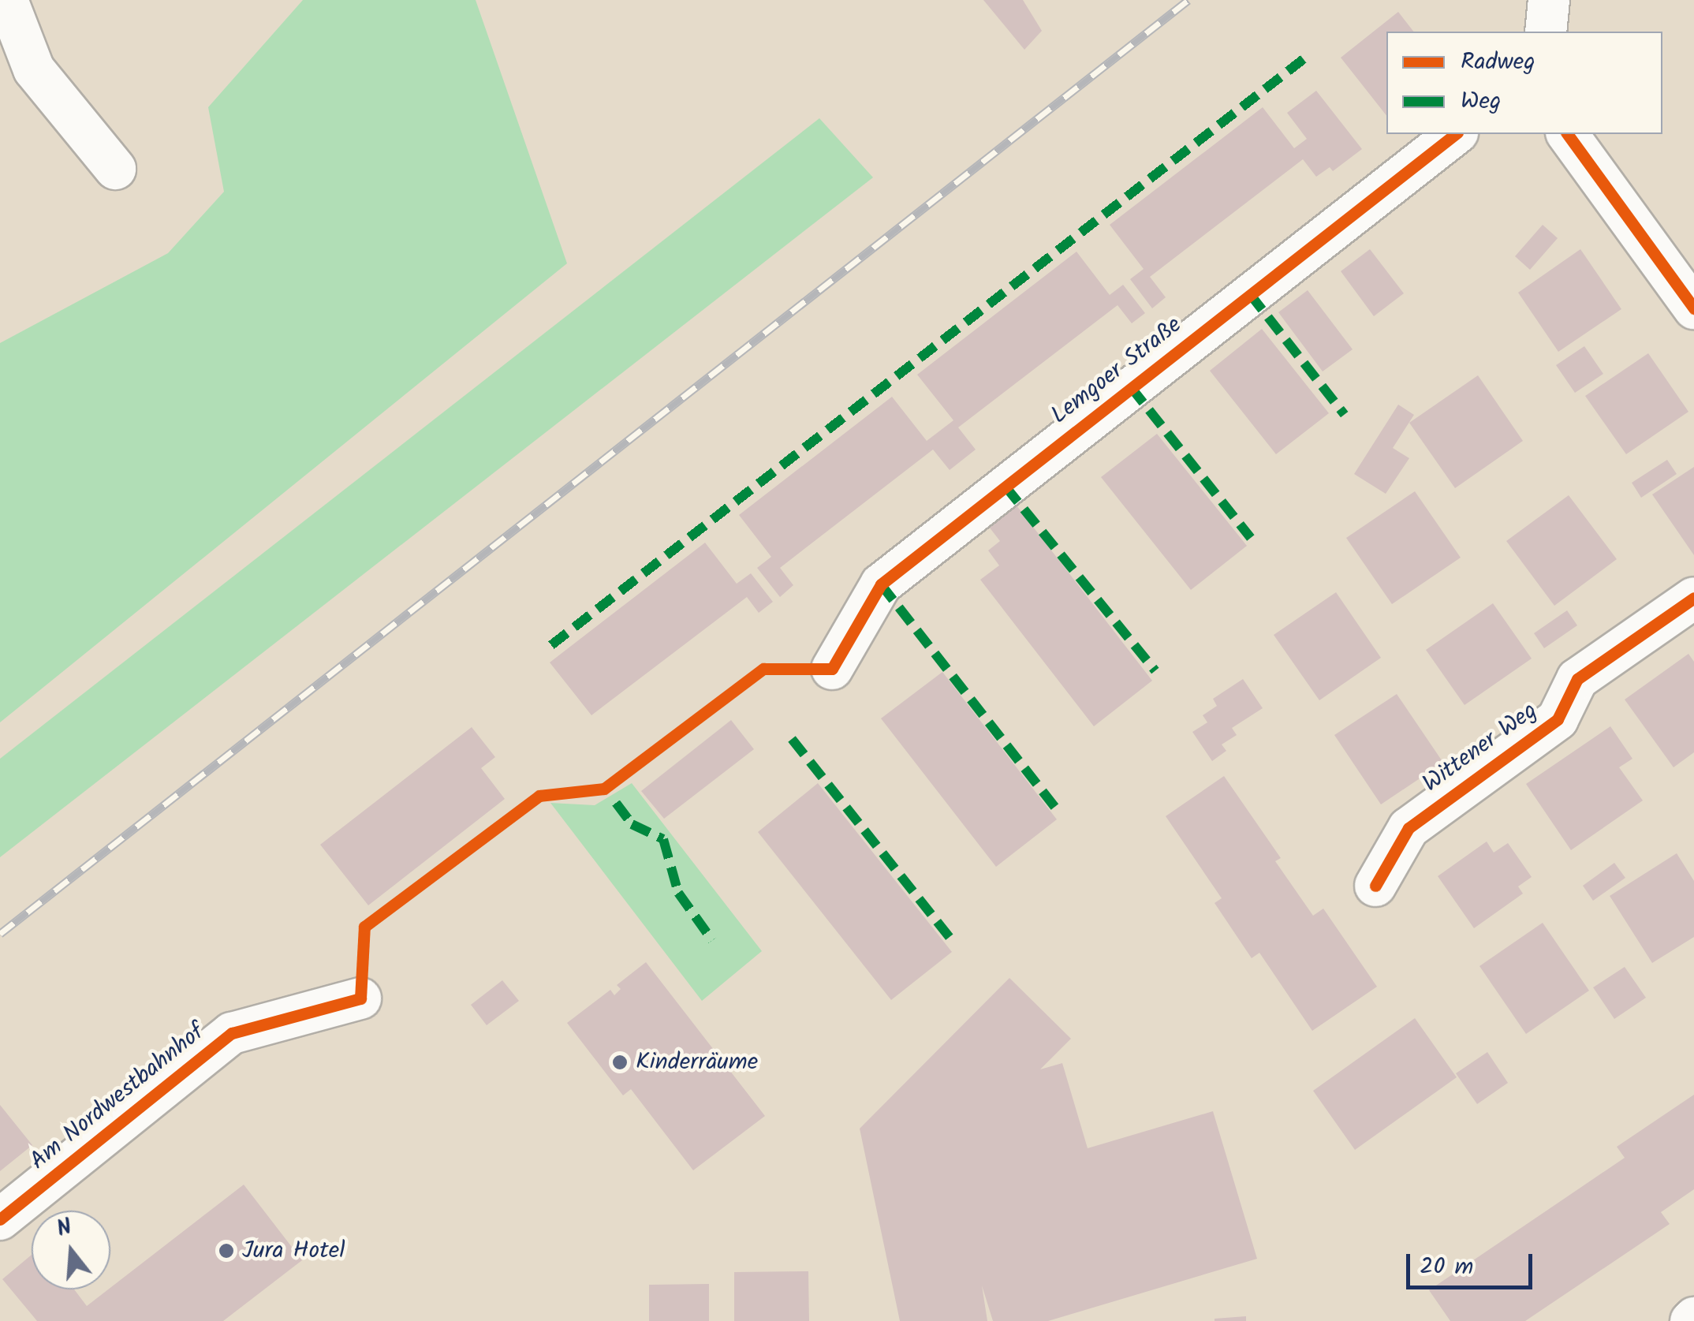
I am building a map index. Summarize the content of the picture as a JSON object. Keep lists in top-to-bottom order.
{
  "streets": {
    "street": ["Lemgoer Straße", "Wittener Weg", "Am Nordwestbahnhof"]
  },
  "places": ["Kinderräume", "Jura Hotel"],
  "legend": ["Radweg", "Weg"],
  "scale_bar": "20 m",
  "north": "top"
}
